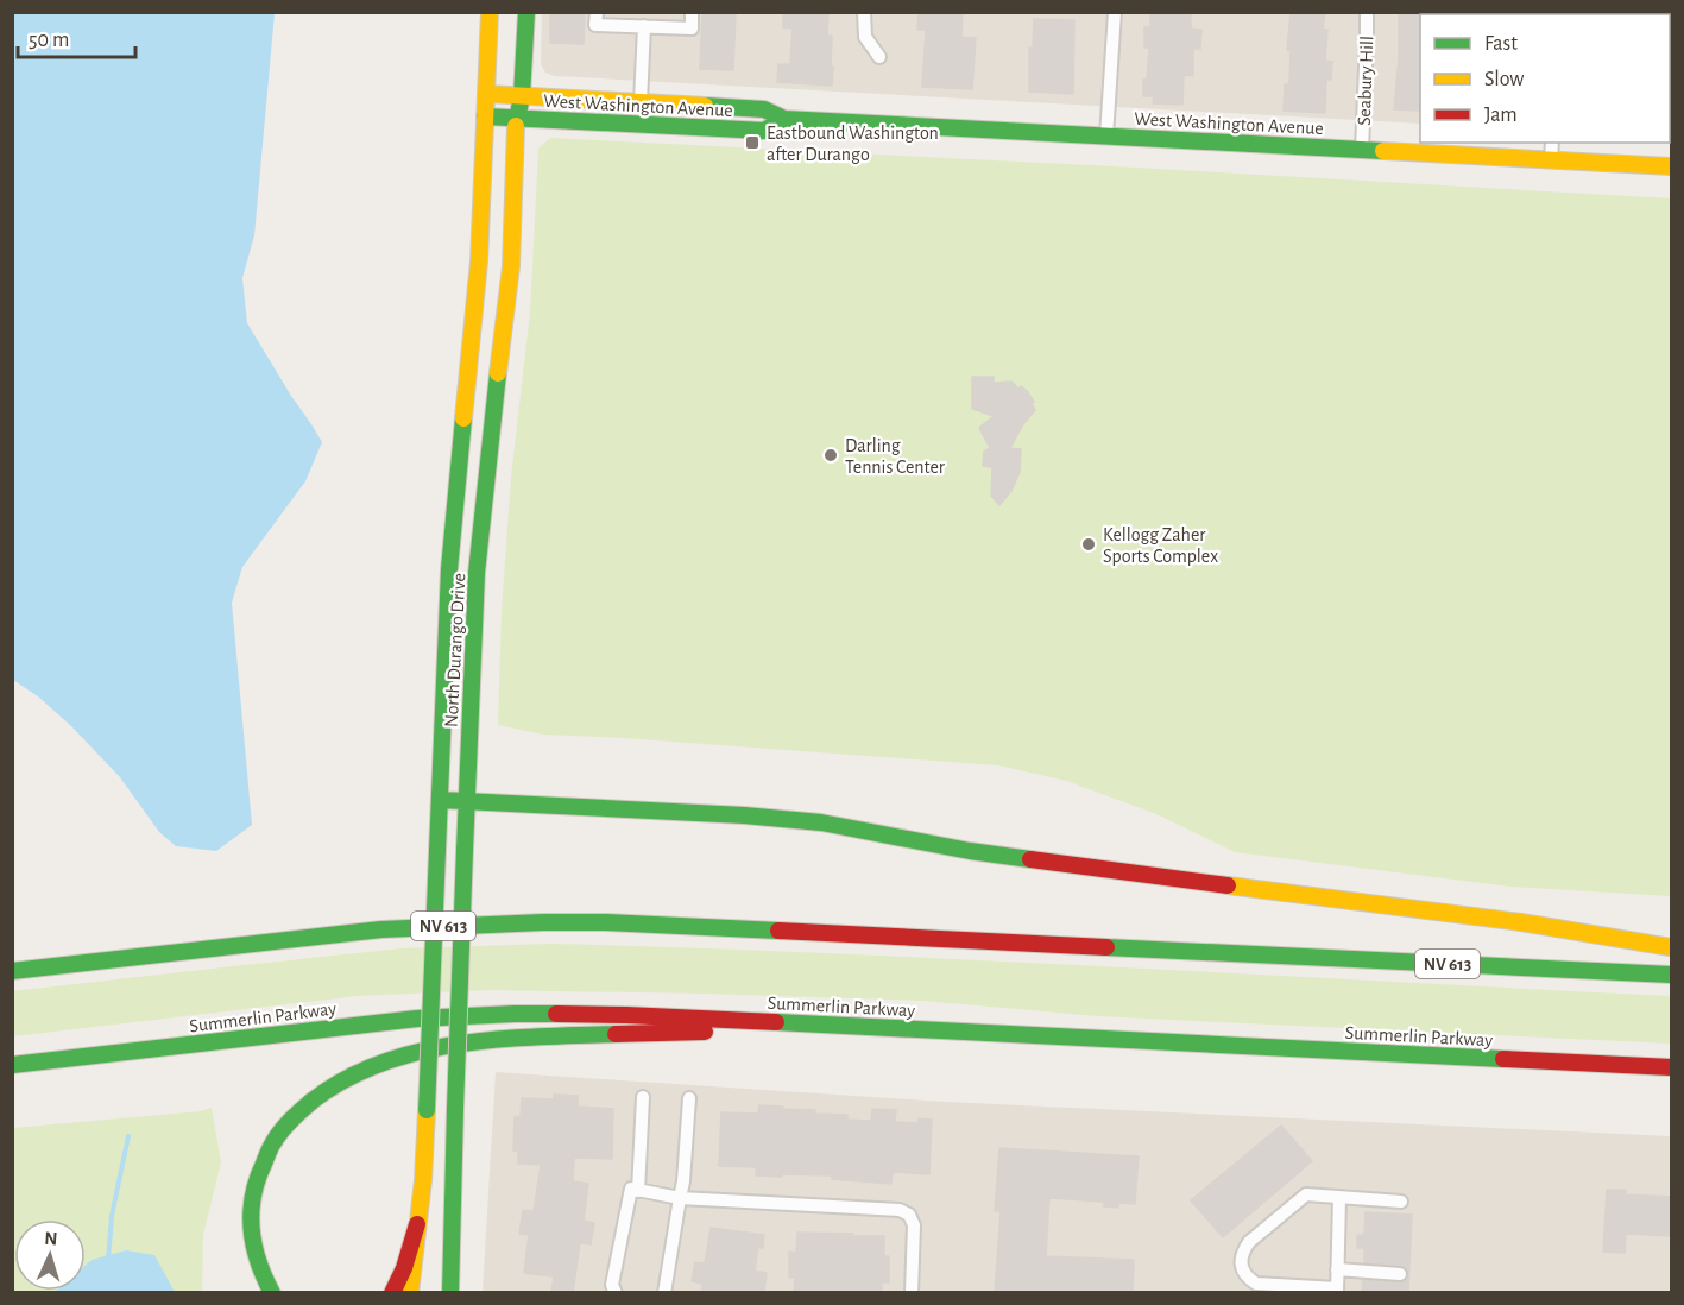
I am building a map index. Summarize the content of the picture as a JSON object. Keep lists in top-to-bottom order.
{
  "streets": {
    "main road": [
      "West Washington Avenue",
      "North Durango Drive",
      "NV 613",
      "Summerlin Parkway"
    ],
    "street": ["Seabury Hill"]
  },
  "crossings": [
    ["Seabury Hill", "West Washington Avenue"],
    ["West Washington Avenue", "North Durango Drive"]
  ],
  "places": {
    "transit": ["Eastbound Washington after Durango"],
    "other": ["Darling Tennis Center", "Kellogg Zaher Sports Complex"]
  },
  "legend": ["Fast", "Slow", "Jam"],
  "scale_bar": "50 m",
  "north": "top"
}
